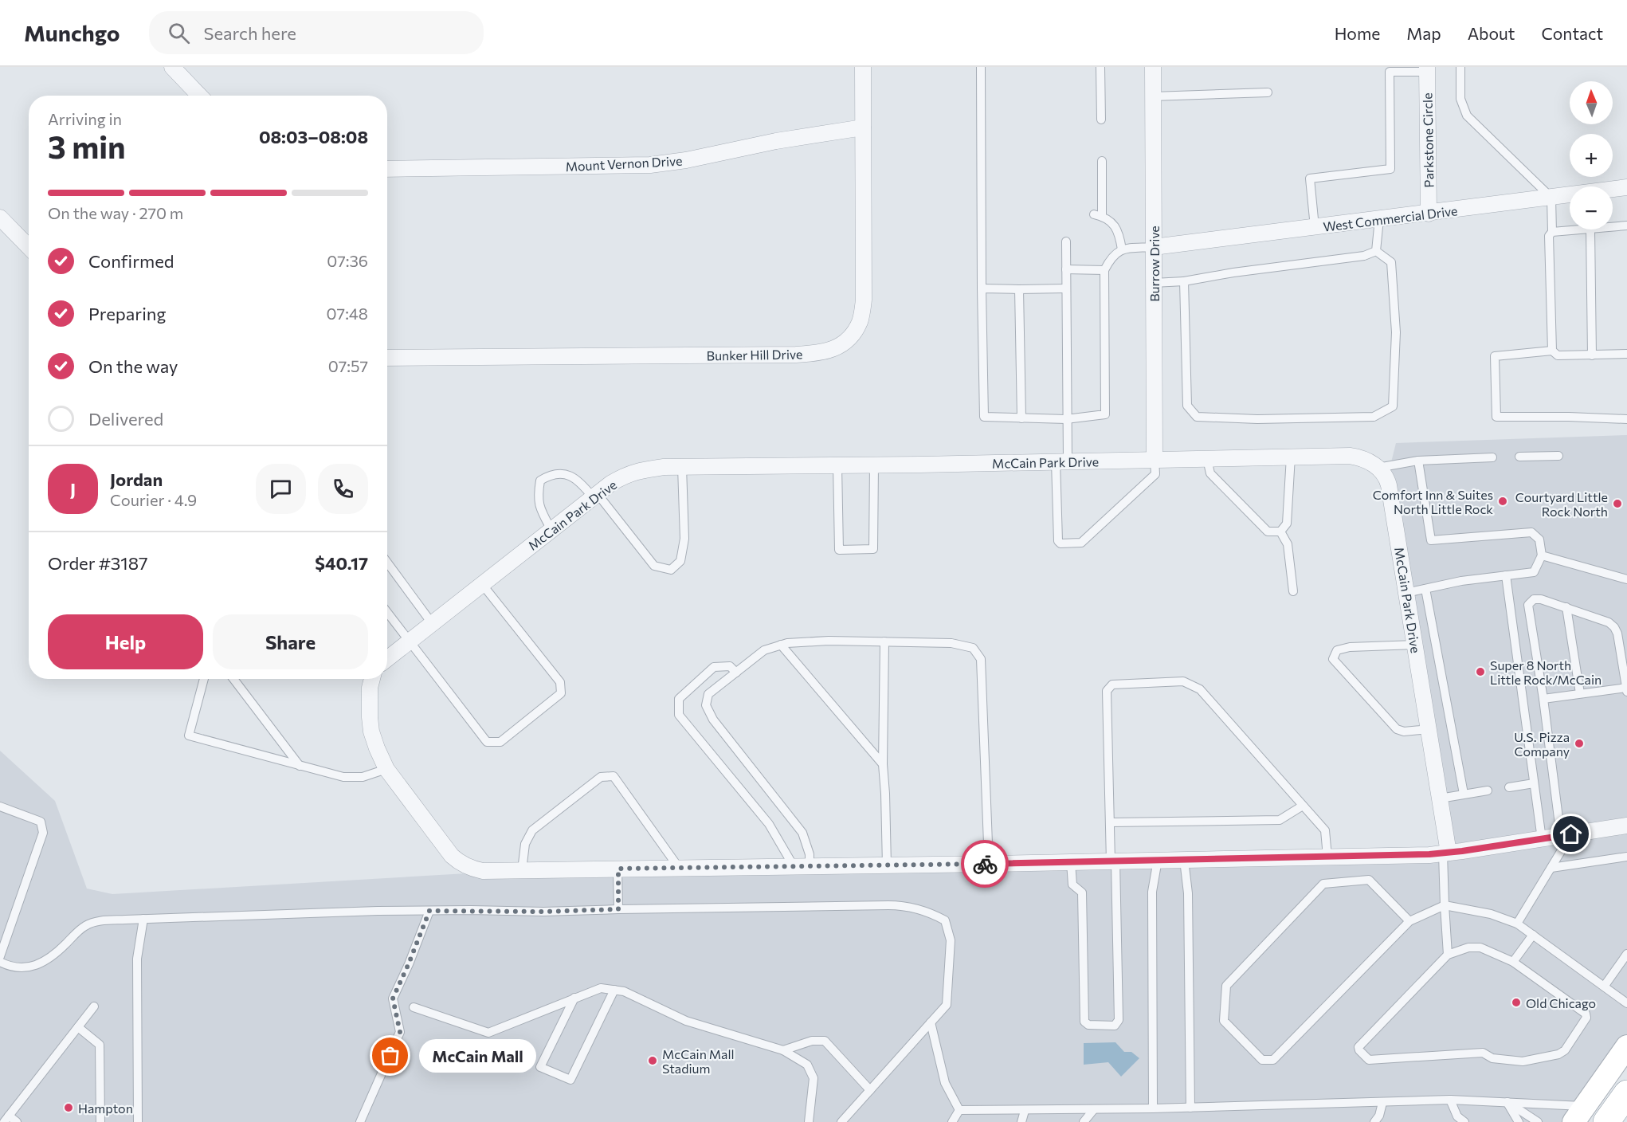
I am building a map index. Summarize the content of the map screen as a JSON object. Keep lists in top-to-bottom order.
{
  "streets": {
    "street": [
      "Parkstone Circle",
      "Mount Vernon Drive",
      "West Commercial Drive",
      "Burrow Drive",
      "Bunker Hill Drive",
      "McCain Park Drive"
    ]
  },
  "crossings": [
    ["Parkstone Circle", "West Commercial Drive"],
    ["Mount Vernon Drive", "Bunker Hill Drive"],
    ["West Commercial Drive", "Burrow Drive"],
    ["Burrow Drive", "McCain Park Drive"]
  ],
  "places": [
    "Comfort Inn & Suites North Little Rock",
    "Courtyard Little Rock North",
    "Super 8 North Little Rock/McCain",
    "U.S. Pizza Company",
    "Old Chicago",
    "McCain Mall",
    "McCain Mall Stadium",
    "Hampton"
  ],
  "north": "top",
  "page": {
    "header": "Munchgo",
    "search": "Search here",
    "nav": [
      "Home",
      "Map",
      "About",
      "Contact"
    ],
    "map_buttons": ["+", "−"],
    "heading": ["3 min", "Arriving in", "08:03–08:08"],
    "panel": [
      "Jordan",
      "Courier · 4.9",
      "Order #3187",
      "$40.17"
    ],
    "bar": "On the way · 270 m",
    "list": [
      ["Confirmed", "07:36"],
      ["Preparing", "07:48"],
      ["On the way", "07:57"],
      "Delivered"
    ],
    "round": "J",
    "buttons": ["Help", "Share"],
    "bubble": "McCain Mall"
  }
}
